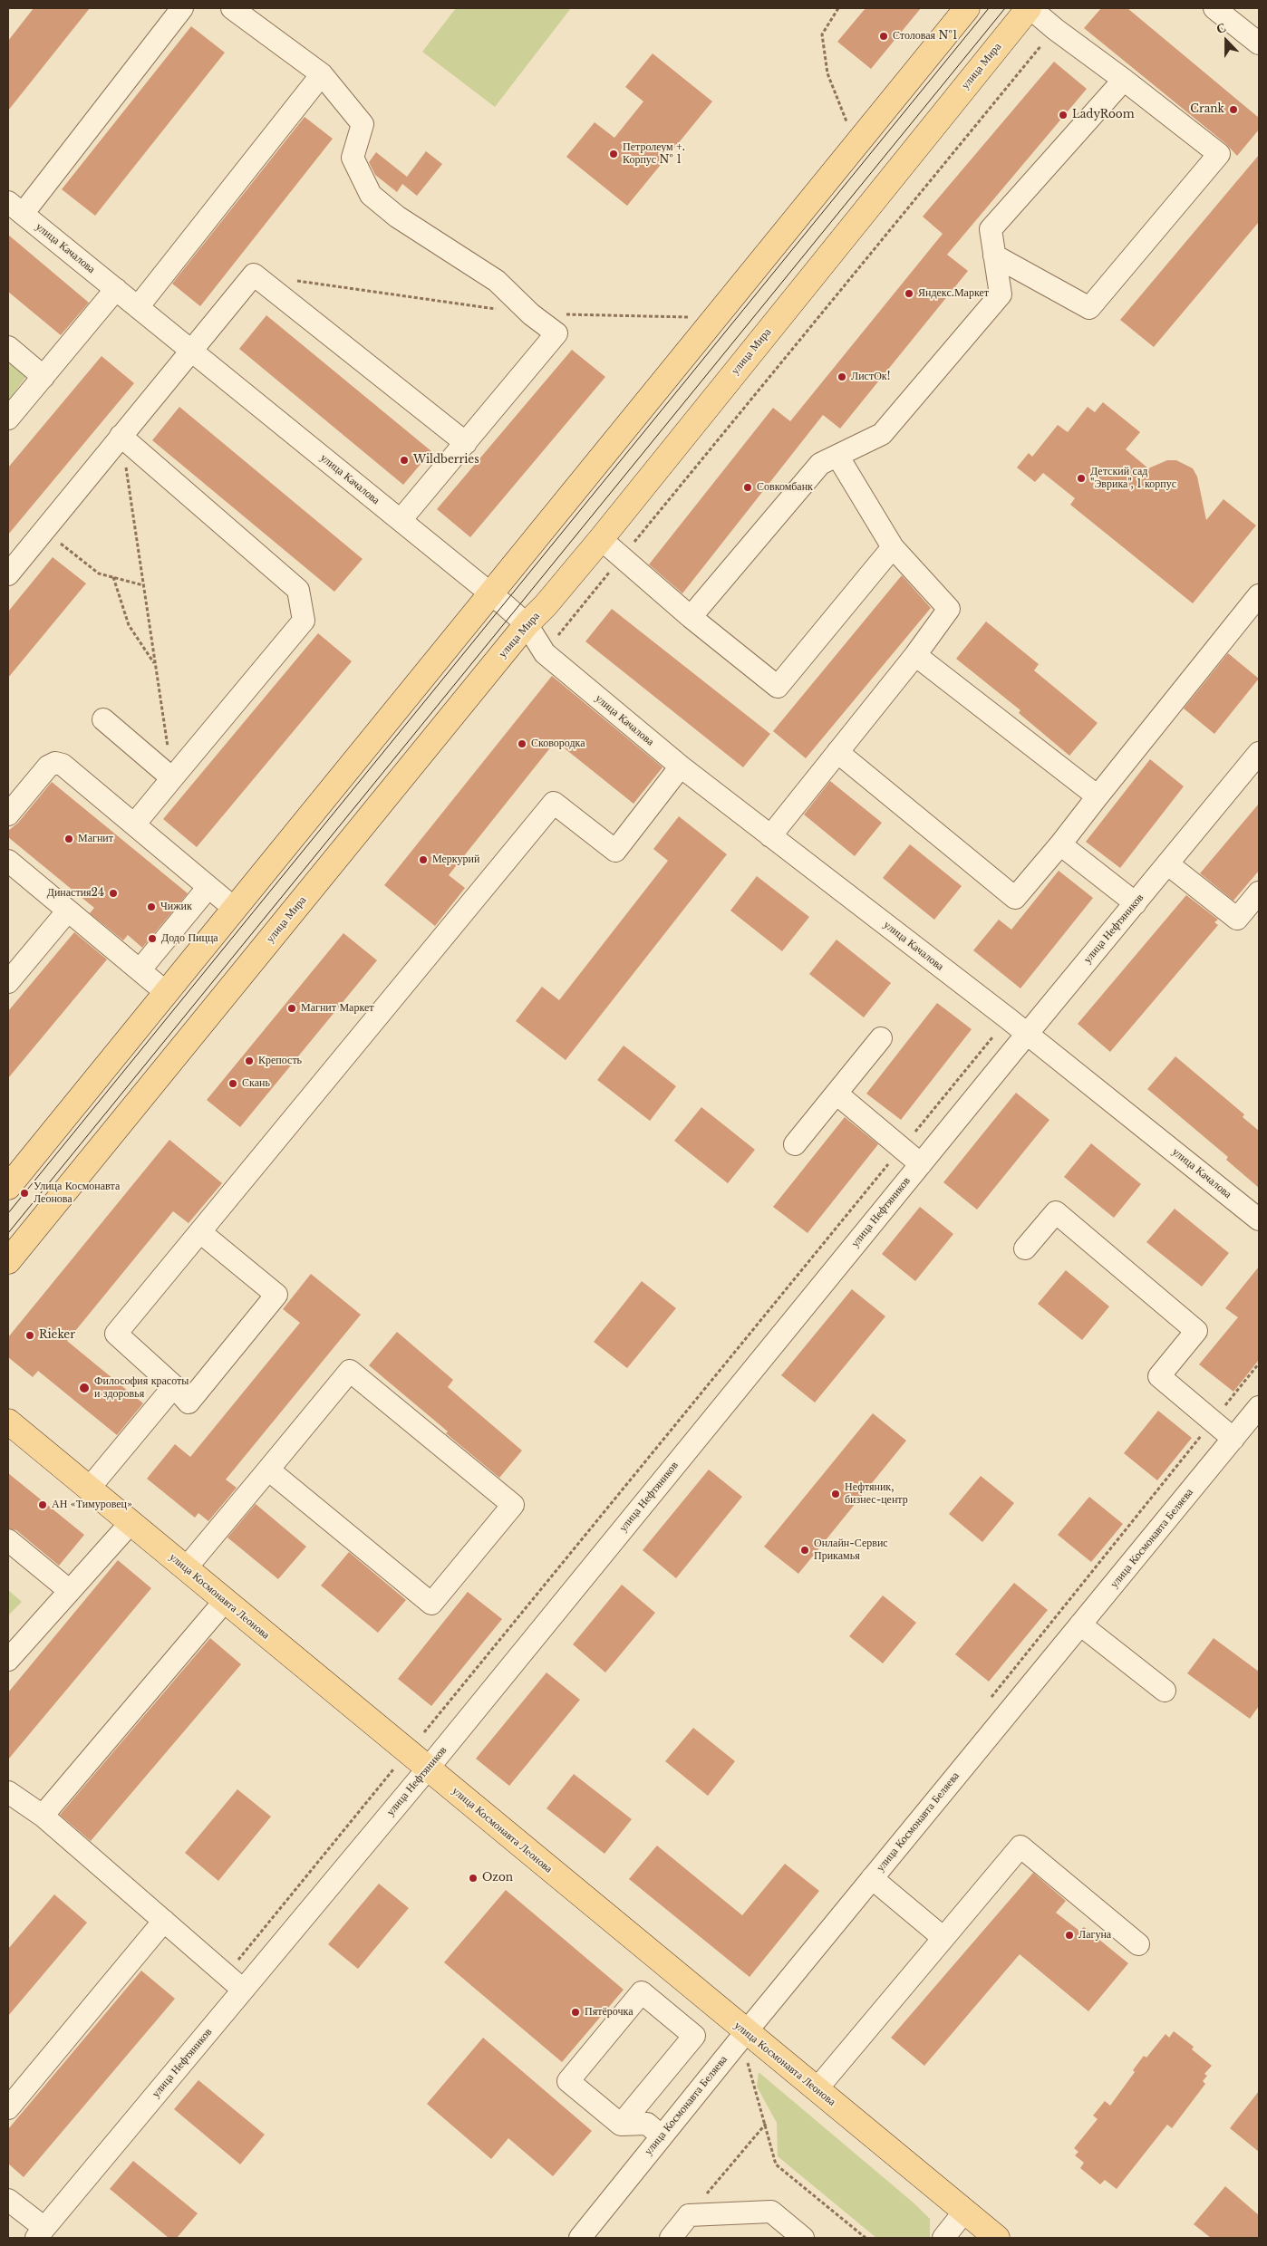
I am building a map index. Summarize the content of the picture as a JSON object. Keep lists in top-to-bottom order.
{
  "streets": {
    "main road": ["улица Мира", "улица Космонавта Леонова"],
    "street": ["улица Качалова", "улица Нефтяников", "улица Космонавта Беляева"]
  },
  "crossings": [
    ["улица Мира", "улица Качалова"],
    ["улица Качалова", "улица Нефтяников"],
    ["улица Нефтяников", "улица Космонавта Леонова"],
    ["улица Космонавта Беляева", "улица Космонавта Леонова"]
  ],
  "places": [
    "Столовая №1",
    "Crank",
    "LadyRoom",
    "Петролеум +. Корпус № 1",
    "Яндекс.Маркет",
    "ЛистОк!",
    "Wildberries",
    "Детский сад \"Эврика\", 1 корпус",
    "Совкомбанк",
    "Сковородка",
    "Магнит",
    "Меркурий",
    "Династия24",
    "Чижик",
    "Додо Пицца",
    "Магнит Маркет",
    "Крепость",
    "Скань",
    "Улица Космонавта Леонова",
    "Rieker",
    "Философия красоты и здоровья",
    "Нефтяник, бизнес-центр",
    "АН «Тимуровец»",
    "Онлайн-Сервис Прикамья",
    "Ozon",
    "Лагуна",
    "Пятёрочка"
  ],
  "north": "top"
}
